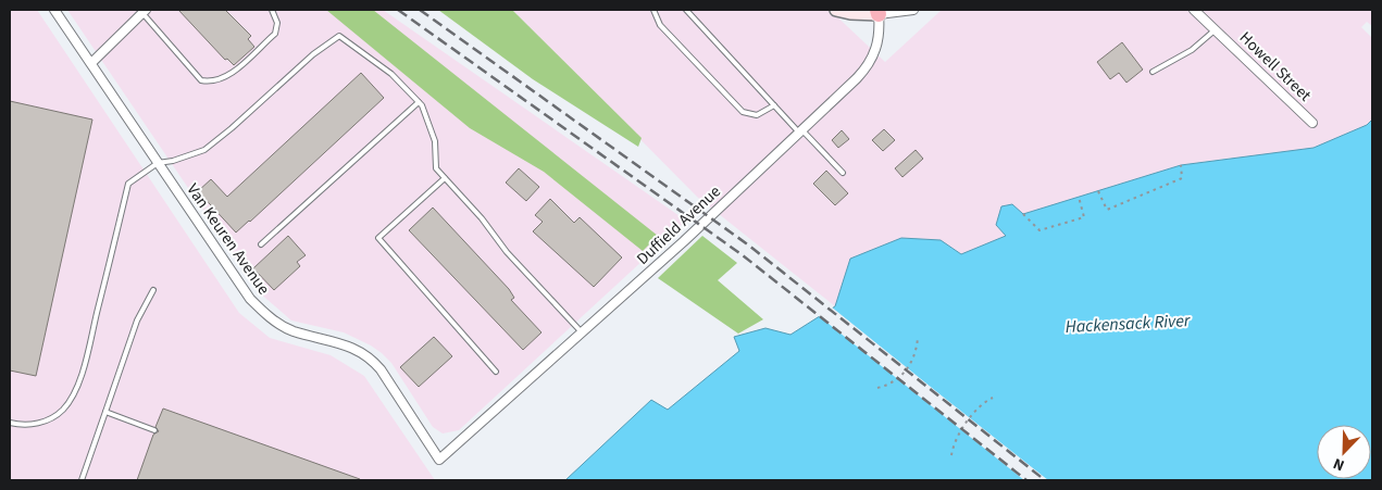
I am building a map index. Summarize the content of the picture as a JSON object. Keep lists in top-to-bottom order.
{
  "streets": {
    "street": ["Howell Street", "Duffield Avenue", "Van Keuren Avenue"]
  },
  "crossings": [
    ["Duffield Avenue", "Van Keuren Avenue"]
  ],
  "water": ["Hackensack River"],
  "north": "bottom left"
}
